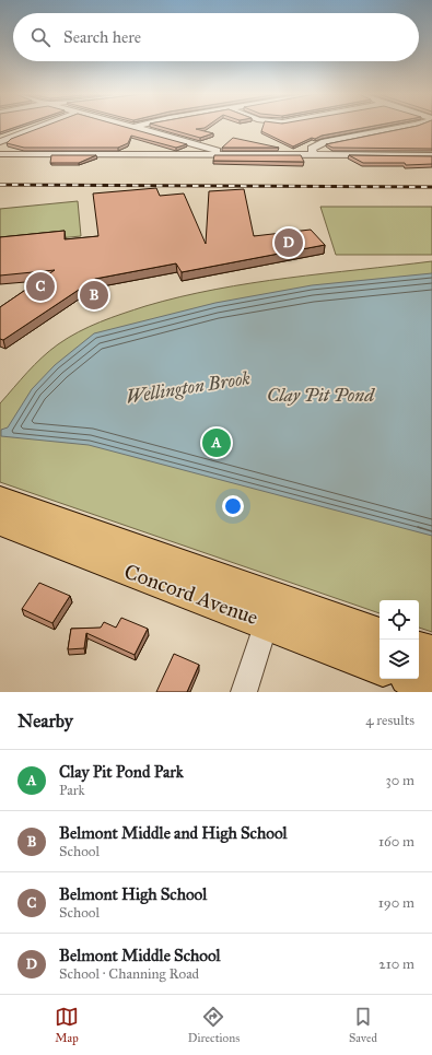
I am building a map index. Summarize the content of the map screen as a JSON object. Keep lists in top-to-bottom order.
{
  "streets": {
    "main road": ["Concord Avenue"]
  },
  "water": ["Wellington Brook", "Clay Pit Pond"],
  "page": {
    "search": "Search here",
    "pins": [
      "D",
      "C",
      "B",
      "A"
    ],
    "heading": ["Nearby", "4 results"],
    "list": [
      {
        "mark": "A",
        "name": "Clay Pit Pond Park",
        "note": "Park",
        "value": "30 m"
      },
      {
        "mark": "B",
        "name": "Belmont Middle and High School",
        "note": "School",
        "value": "160 m"
      },
      {
        "mark": "C",
        "name": "Belmont High School",
        "note": "School",
        "value": "190 m"
      },
      {
        "mark": "D",
        "name": "Belmont Middle School",
        "note": "School · Channing Road",
        "value": "210 m"
      }
    ],
    "nav": ["Map", "Directions", "Saved"]
  }
}
